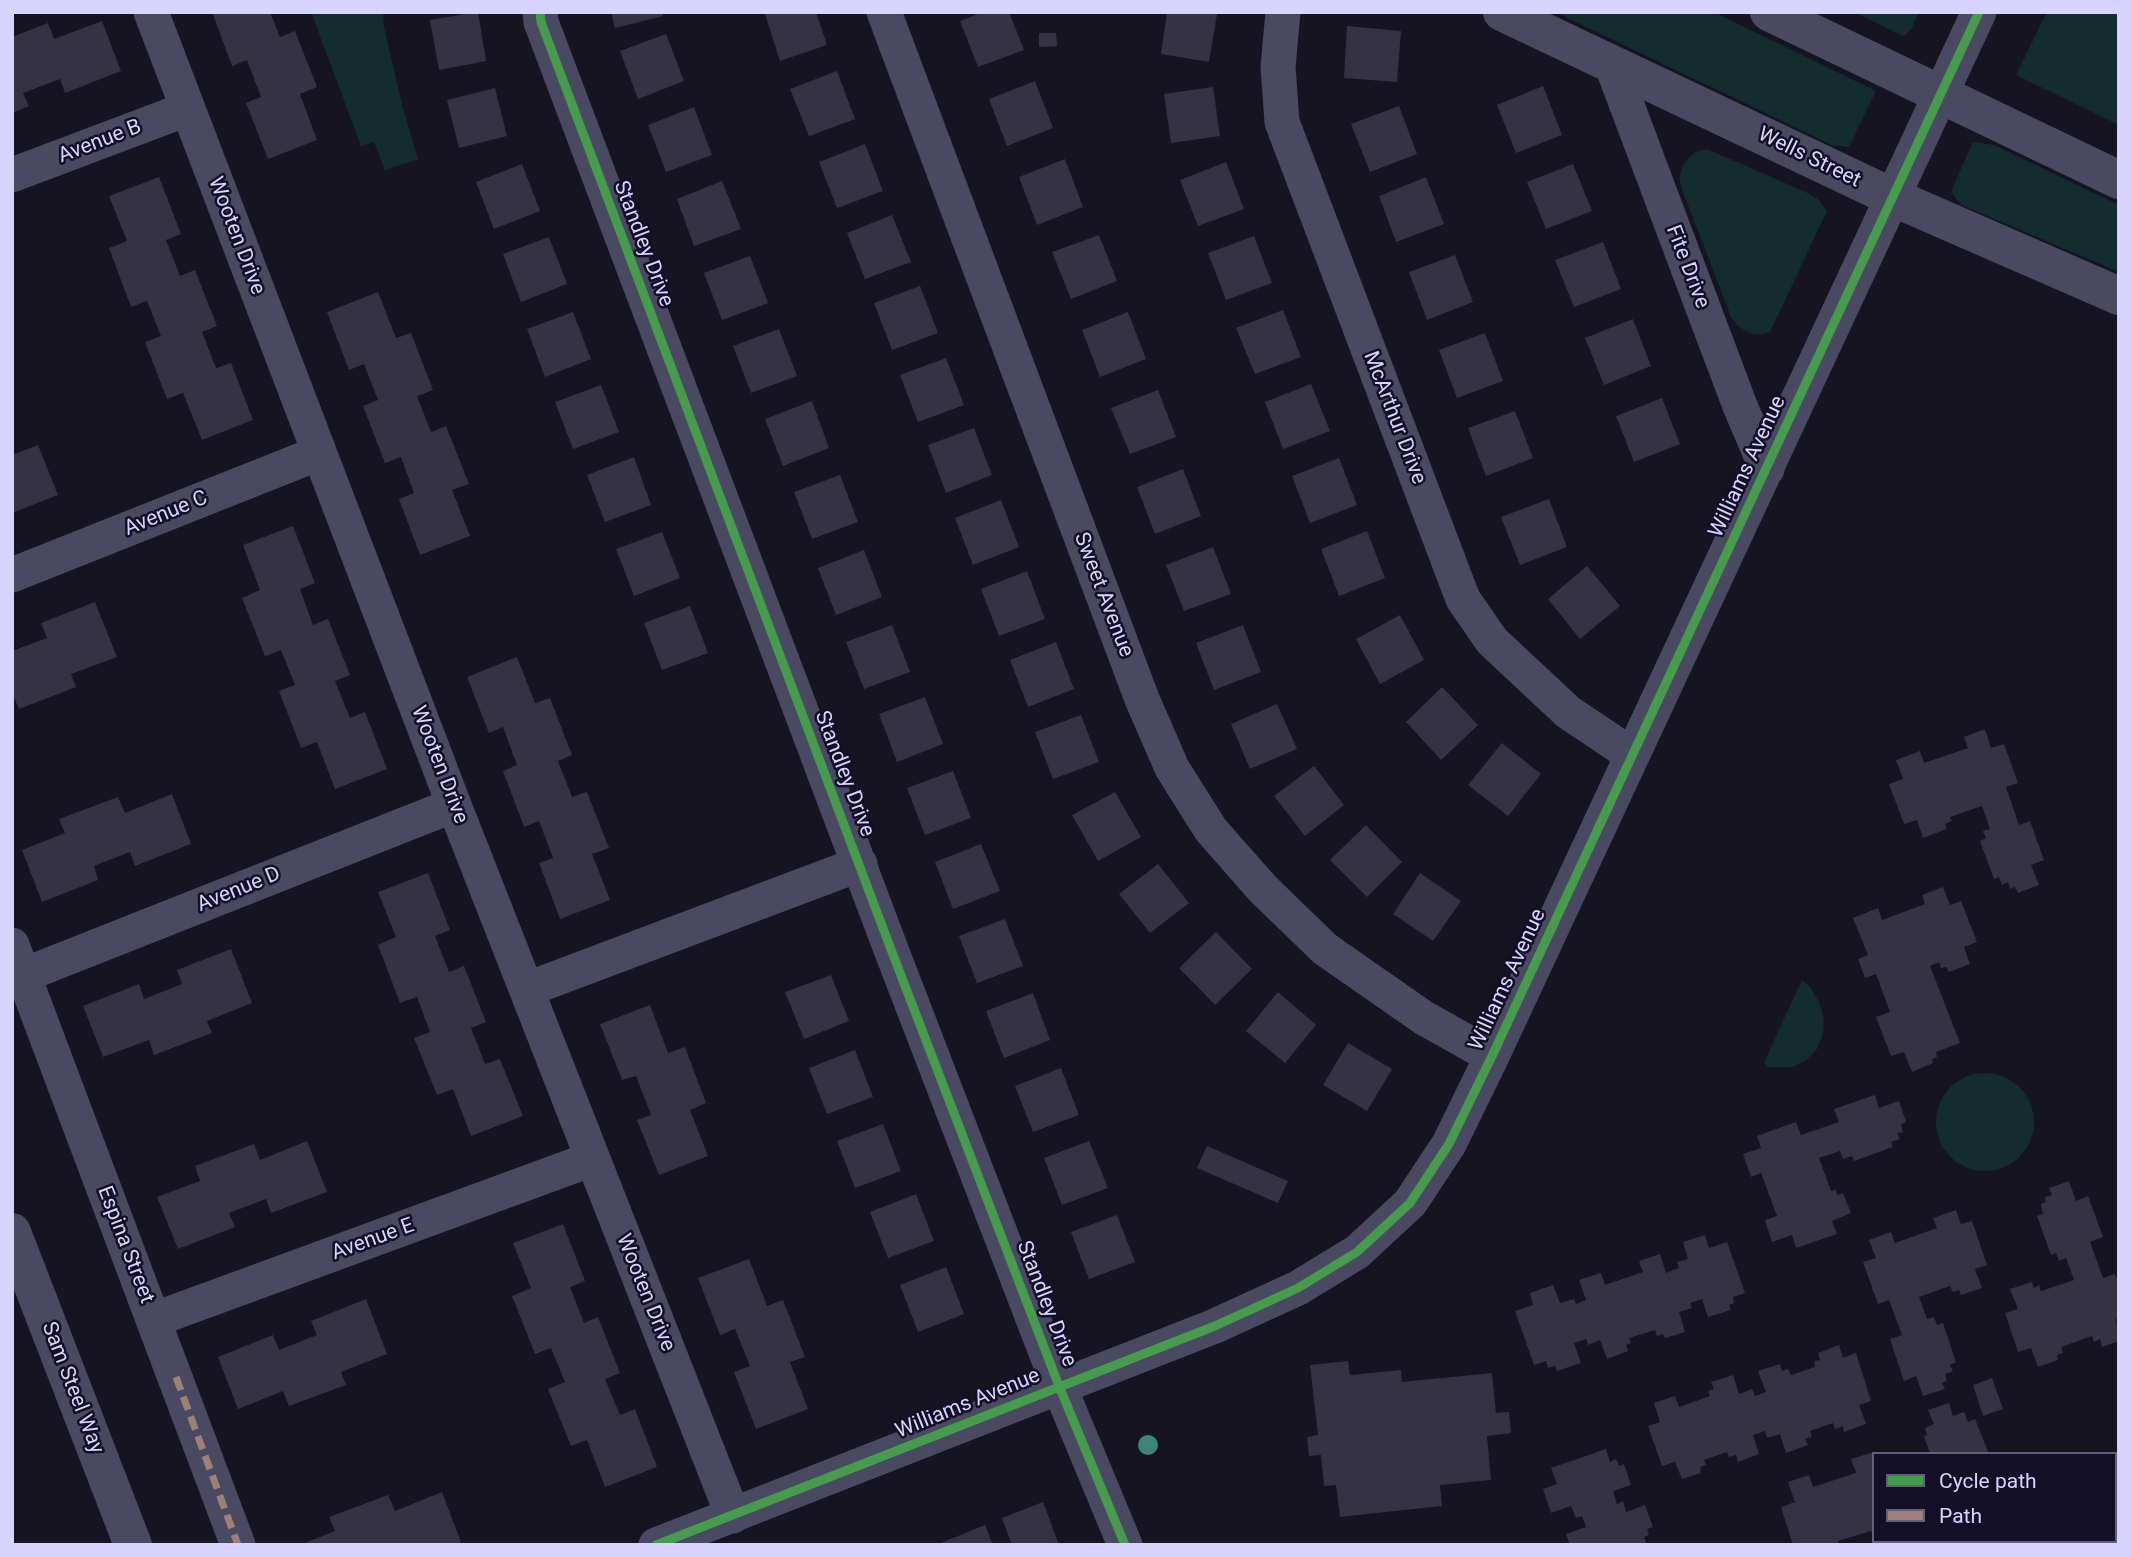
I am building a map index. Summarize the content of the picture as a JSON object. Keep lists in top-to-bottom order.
{
  "streets": {
    "street": [
      "Avenue B",
      "Wells Street",
      "Wooten Drive",
      "Standley Drive",
      "Fite Drive",
      "McArthur Drive",
      "Williams Avenue",
      "Avenue C",
      "Sweet Avenue",
      "Avenue D",
      "Avenue E",
      "Espina Street",
      "Sam Steel Way"
    ]
  },
  "crossings": [
    ["Avenue B", "Wooten Drive"],
    ["Wells Street", "Fite Drive"],
    ["Wells Street", "Williams Avenue"],
    ["Wooten Drive", "Williams Avenue"],
    ["Wooten Drive", "Avenue C"],
    ["Wooten Drive", "Avenue D"],
    ["Wooten Drive", "Avenue E"],
    ["Standley Drive", "Williams Avenue"],
    ["Fite Drive", "Williams Avenue"],
    ["McArthur Drive", "Williams Avenue"],
    ["Williams Avenue", "Sweet Avenue"],
    ["Avenue D", "Espina Street"],
    ["Avenue E", "Espina Street"]
  ],
  "legend": ["Cycle path", "Path"]
}
